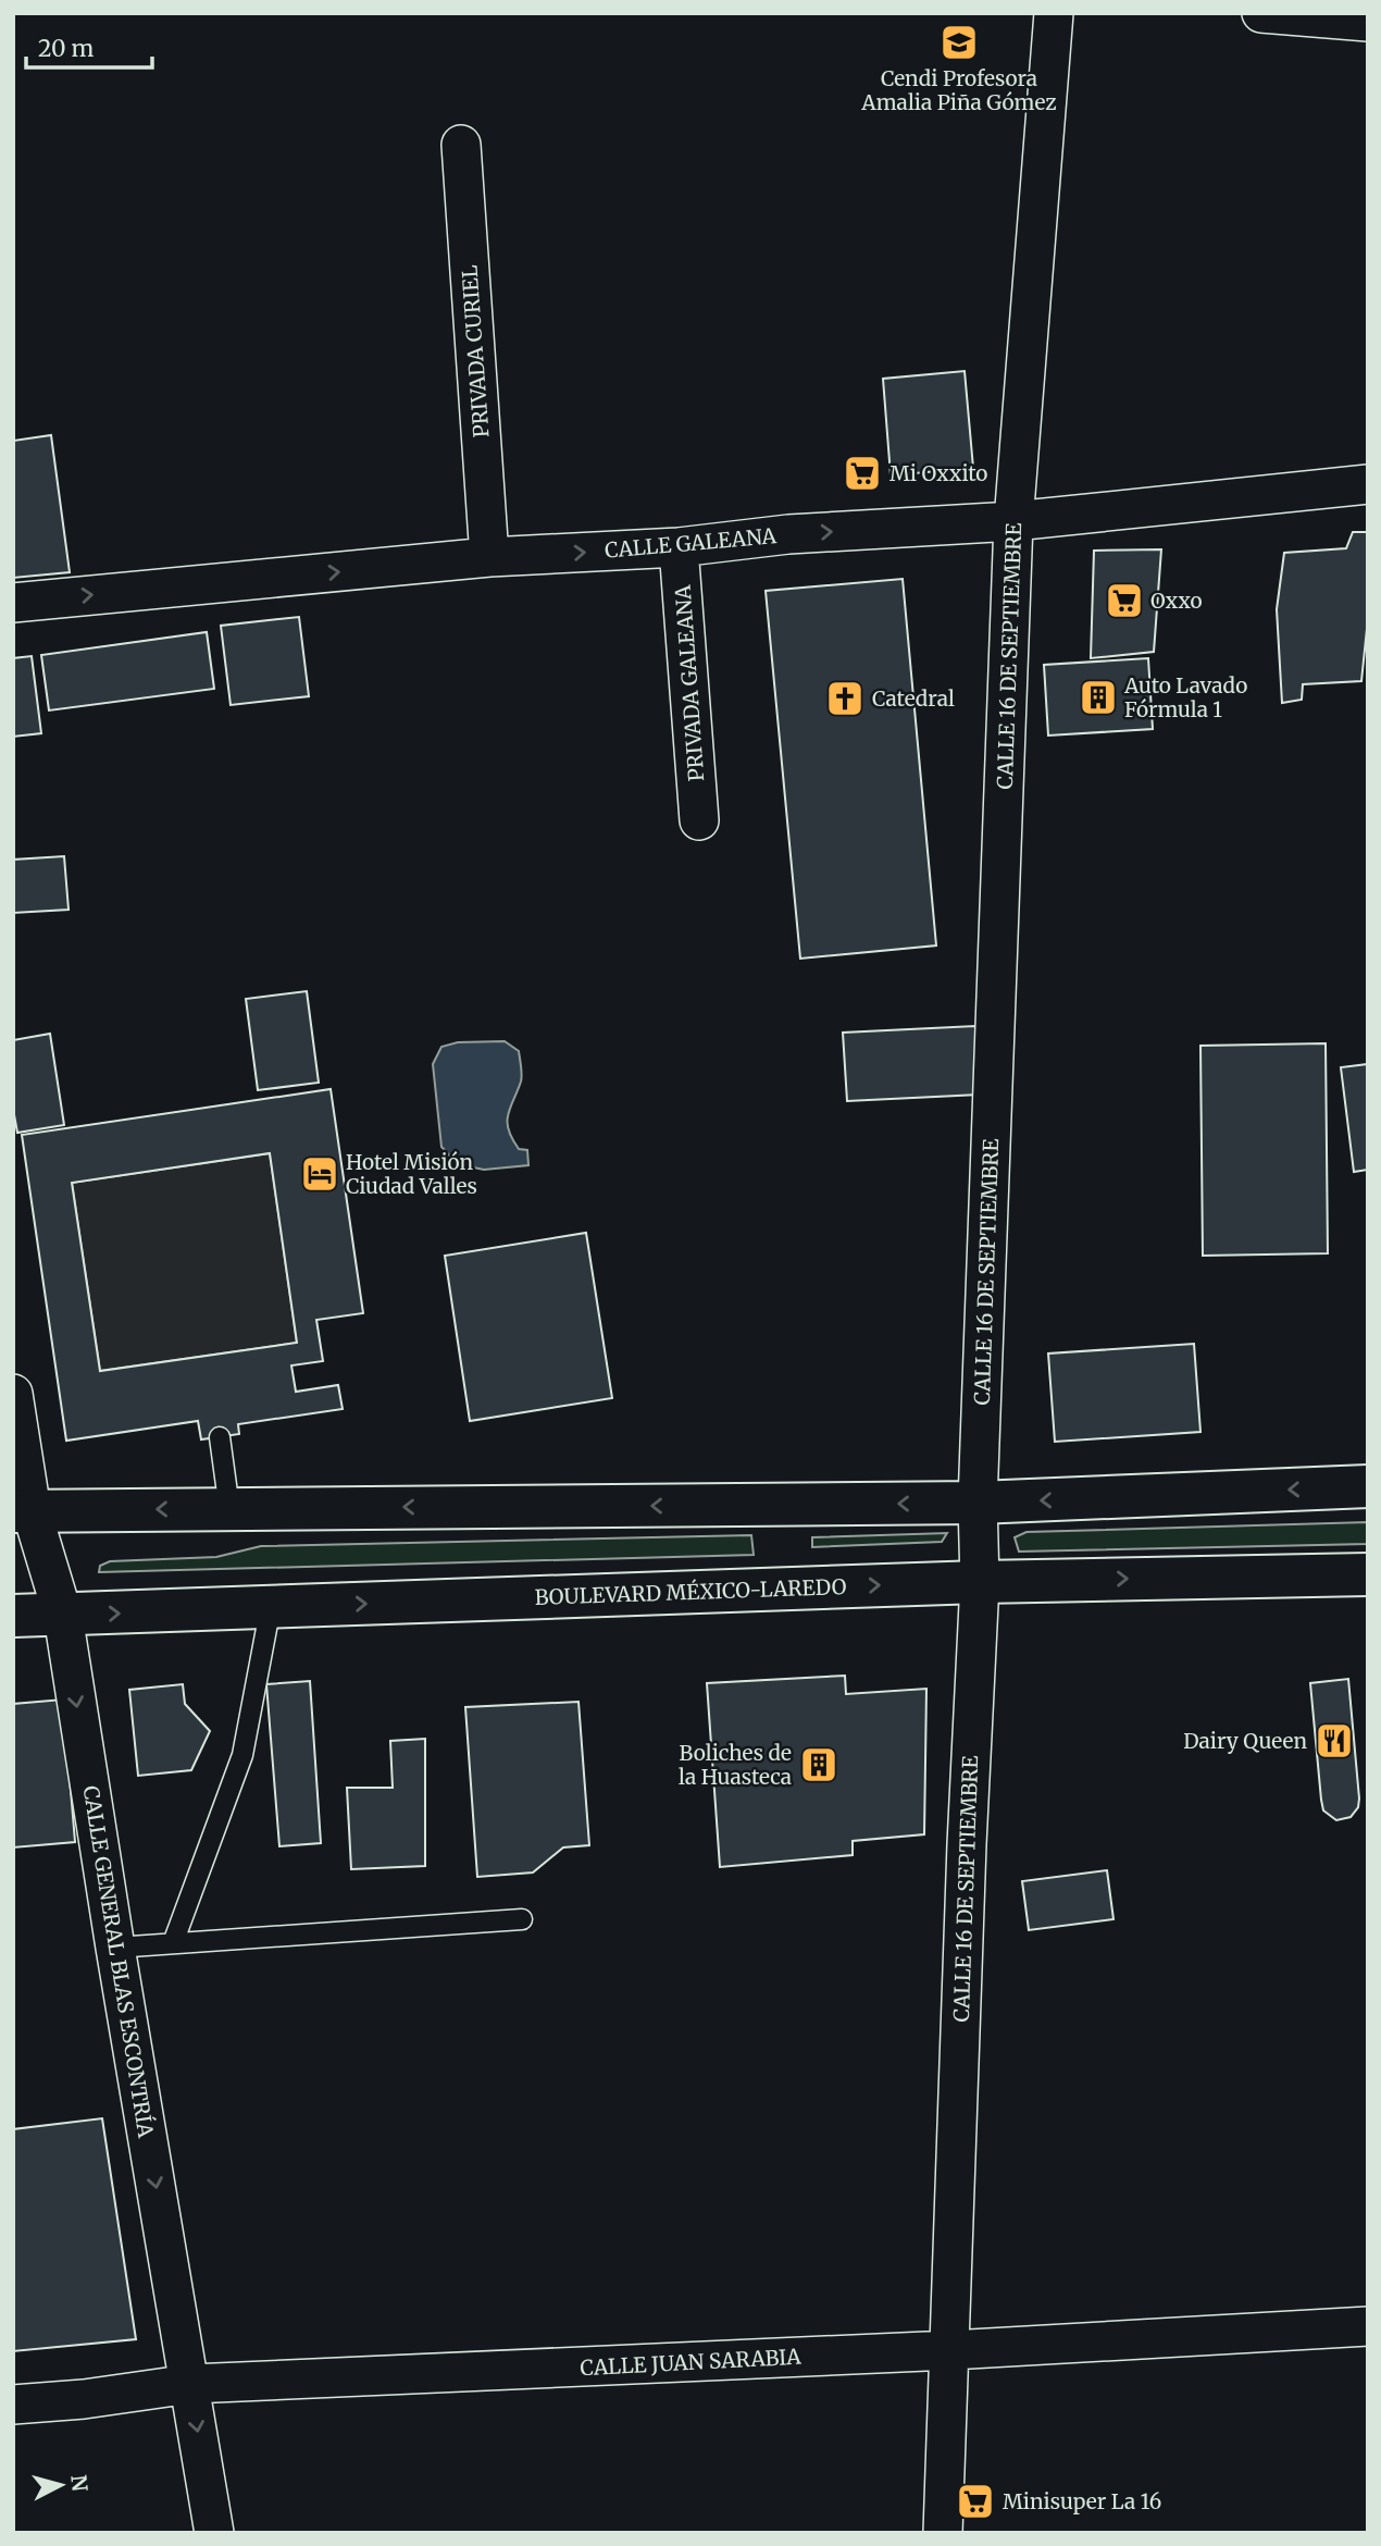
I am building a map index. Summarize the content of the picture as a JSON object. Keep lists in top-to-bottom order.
{
  "streets": {
    "main road": ["BOULEVARD MÉXICO-LAREDO"],
    "street": [
      "PRIVADA CURIEL",
      "CALLE GALEANA",
      "CALLE 16 DE SEPTIEMBRE",
      "PRIVADA GALEANA",
      "CALLE GENERAL BLAS ESCONTRÍA",
      "CALLE JUAN SARABIA"
    ]
  },
  "crossings": [
    ["PRIVADA CURIEL", "CALLE GALEANA"],
    ["CALLE GALEANA", "CALLE 16 DE SEPTIEMBRE"],
    ["CALLE GALEANA", "PRIVADA GALEANA"],
    ["CALLE 16 DE SEPTIEMBRE", "BOULEVARD MÉXICO-LAREDO"],
    ["CALLE 16 DE SEPTIEMBRE", "CALLE JUAN SARABIA"],
    ["BOULEVARD MÉXICO-LAREDO", "CALLE GENERAL BLAS ESCONTRÍA"],
    ["CALLE GENERAL BLAS ESCONTRÍA", "CALLE JUAN SARABIA"]
  ],
  "one_way": ["CALLE GALEANA", "CALLE GENERAL BLAS ESCONTRÍA"],
  "places": {
    "school or university": ["Cendi Profesora Amalia Piña Gómez"],
    "supermarket": ["Mi Oxxito", "Oxxo", "Minisuper La 16"],
    "building": ["Auto Lavado Fórmula 1", "Boliches de la Huasteca"],
    "church": ["Catedral"],
    "hotel": ["Hotel Misión Ciudad Valles"],
    "restaurant": ["Dairy Queen"]
  },
  "scale_bar": "20 m",
  "north": "right"
}
